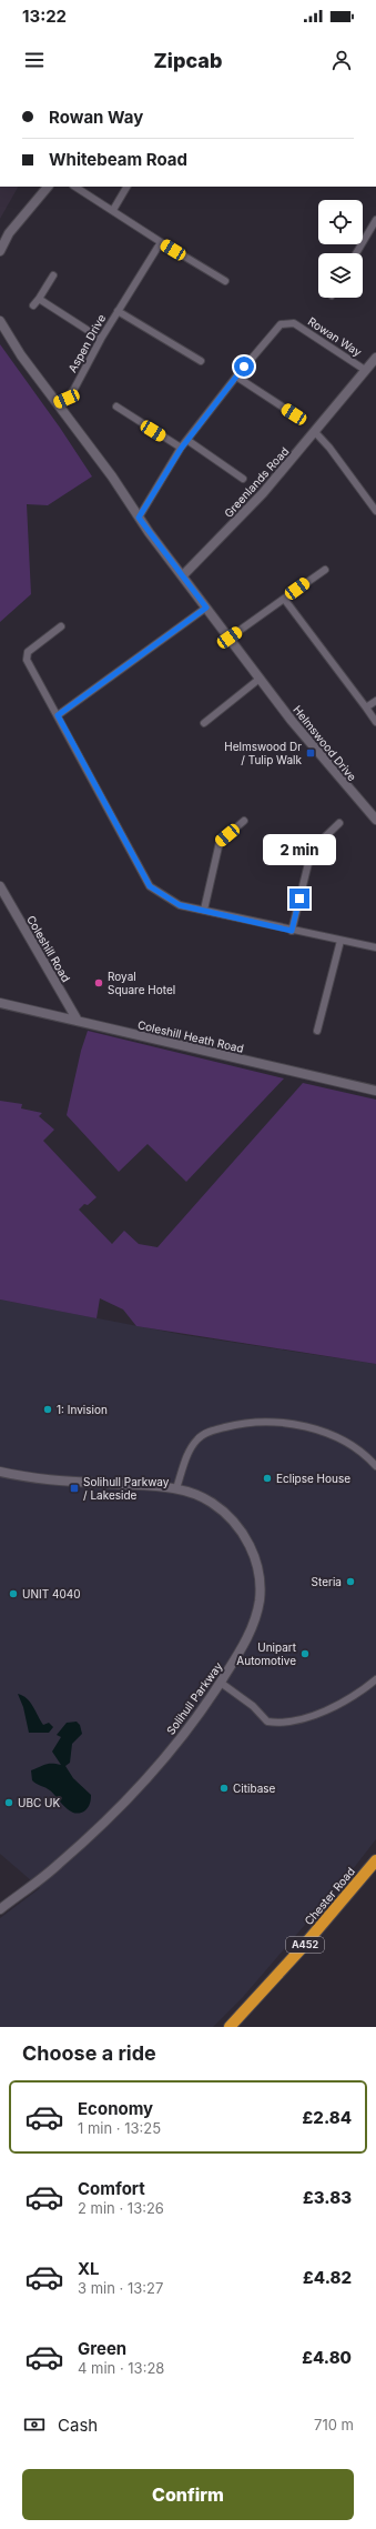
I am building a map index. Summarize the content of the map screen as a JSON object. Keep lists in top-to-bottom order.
{
  "streets": {
    "highway": ["Chester Road", "A452"],
    "street": [
      "Rowan Way",
      "Aspen Drive",
      "Greenlands Road",
      "Helmswood Drive",
      "Coleshill Road",
      "Coleshill Heath Road",
      "Solihull Parkway"
    ]
  },
  "crossings": [
    ["Rowan Way", "Greenlands Road"],
    ["Rowan Way", "Helmswood Drive"],
    ["Aspen Drive", "Helmswood Drive"],
    ["Greenlands Road", "Helmswood Drive"],
    ["Coleshill Road", "Coleshill Heath Road"]
  ],
  "places": {
    "transit": ["Helmswood Dr / Tulip Walk", "Solihull Parkway / Lakeside"],
    "other": [
      "Royal Square Hotel",
      "1: Invision",
      "Eclipse House",
      "Steria",
      "UNIT 4040",
      "Unipart Automotive",
      "Citibase",
      "UBC UK"
    ]
  },
  "page": {
    "status": "13:22",
    "header": "Zipcab",
    "banner": ["Rowan Way", "Whitebeam Road"],
    "bubble": "2 min",
    "heading": "Choose a ride",
    "list": [
      {
        "name": "Economy",
        "note": "1 min · 13:25",
        "value": "£2.84"
      },
      {
        "name": "Comfort",
        "note": "2 min · 13:26",
        "value": "£3.83"
      },
      {
        "name": "XL",
        "note": "3 min · 13:27",
        "value": "£4.82"
      },
      {
        "name": "Green",
        "note": "4 min · 13:28",
        "value": "£4.80"
      }
    ],
    "pay": ["Cash", "710 m"],
    "buttons": "Confirm"
  }
}
